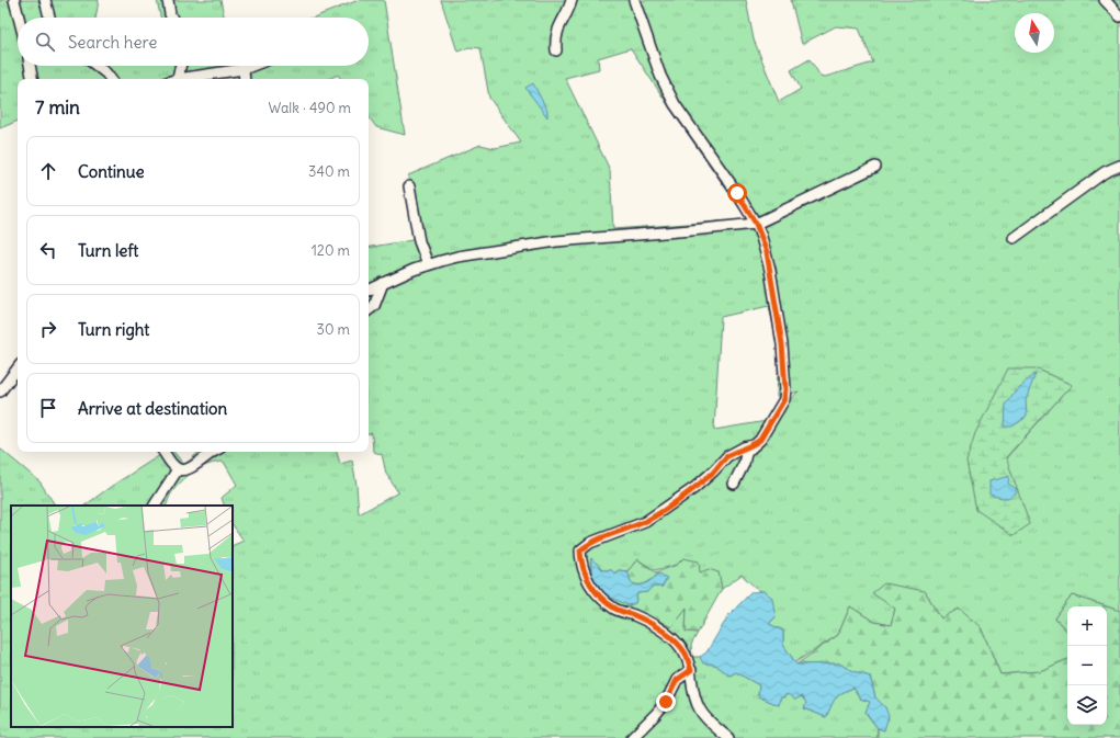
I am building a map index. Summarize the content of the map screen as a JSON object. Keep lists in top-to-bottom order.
{
  "north": "top",
  "page": {
    "search": "Search here",
    "heading": ["7 min", "Walk · 490 m"],
    "list": [
      ["Continue", "340 m"],
      ["Turn left", "120 m"],
      ["Turn right", "30 m"],
      "Arrive at destination"
    ],
    "map_buttons": ["+", "−"]
  }
}
